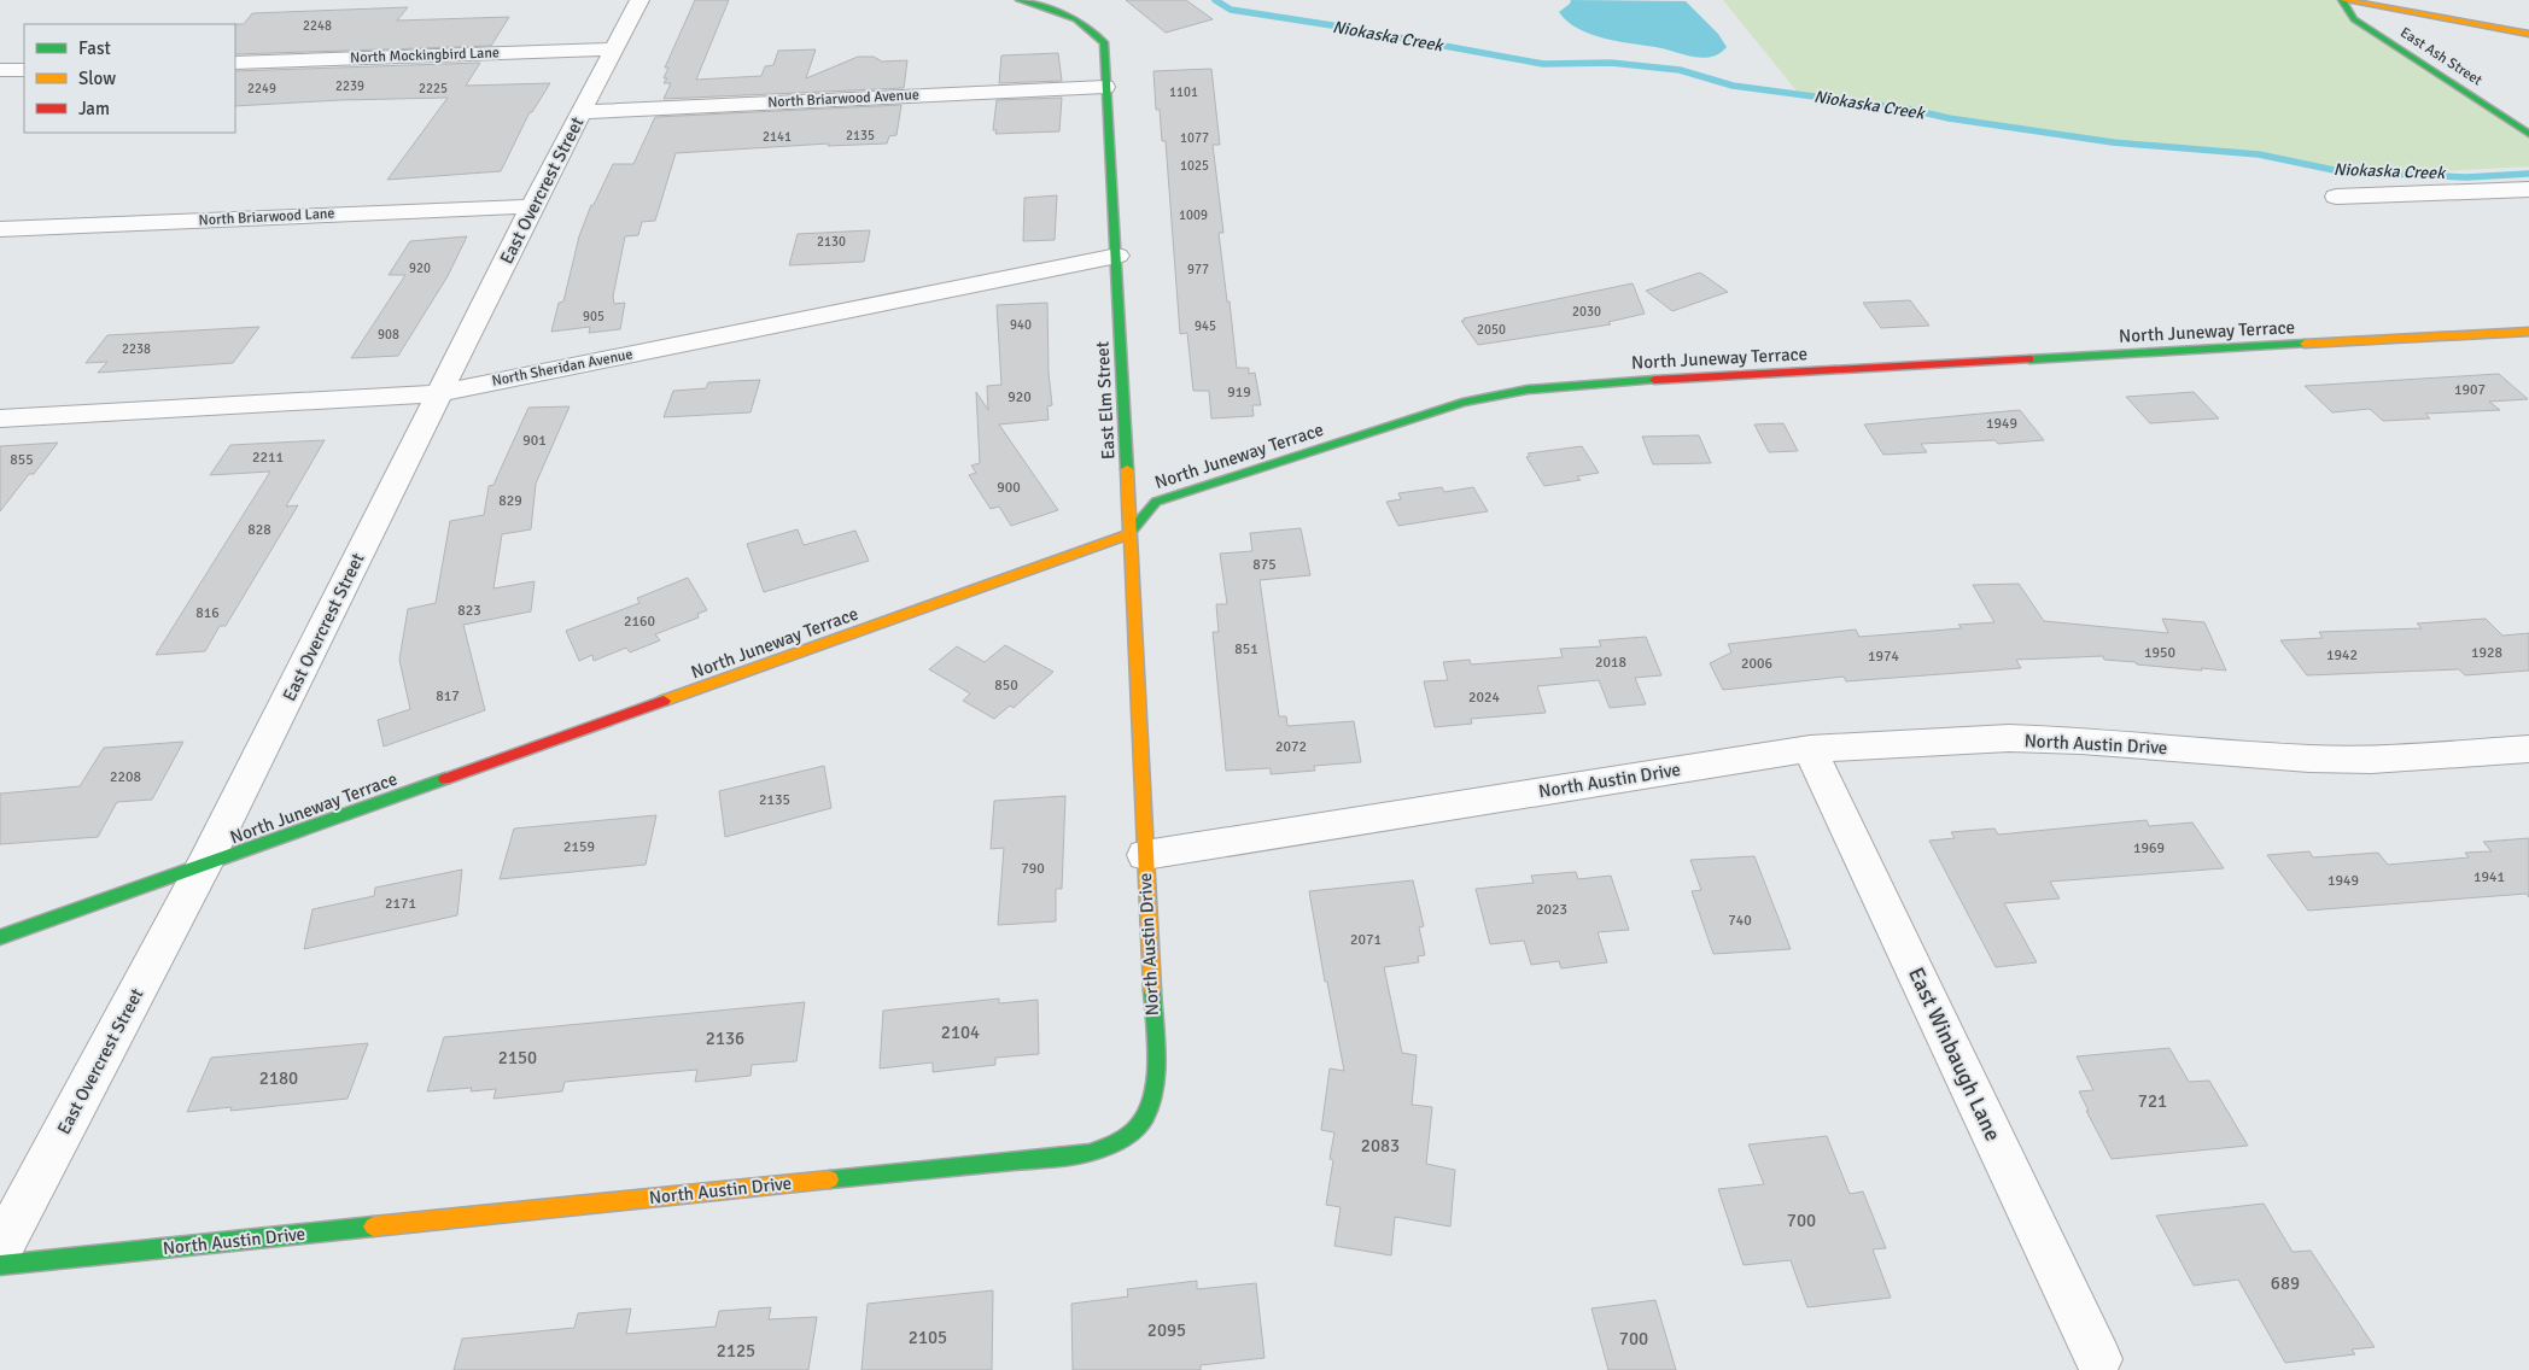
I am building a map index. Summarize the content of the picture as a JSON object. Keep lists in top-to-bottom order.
{
  "streets": {
    "street": [
      "North Mockingbird Lane",
      "East Ash Street",
      "North Briarwood Avenue",
      "East Overcrest Street",
      "North Briarwood Lane",
      "North Juneway Terrace",
      "North Sheridan Avenue",
      "East Elm Street",
      "North Austin Drive",
      "East Winbaugh Lane"
    ]
  },
  "crossings": [
    ["North Mockingbird Lane", "East Overcrest Street"],
    ["North Briarwood Avenue", "East Overcrest Street"],
    ["North Briarwood Avenue", "East Elm Street"],
    ["East Overcrest Street", "North Briarwood Lane"],
    ["East Overcrest Street", "North Juneway Terrace"],
    ["East Overcrest Street", "North Sheridan Avenue"],
    ["North Juneway Terrace", "East Elm Street"],
    ["North Sheridan Avenue", "East Elm Street"],
    ["East Elm Street", "North Austin Drive"],
    ["North Austin Drive", "East Winbaugh Lane"]
  ],
  "water": ["Niokaska Creek"],
  "house_numbers": [
    "2248",
    "2239",
    "2249",
    "2225",
    "1101",
    "2135",
    "2141",
    "1077",
    "1025",
    "1009",
    "2130",
    "920",
    "977",
    "2030",
    "905",
    "940",
    "945",
    "2050",
    "908",
    "2238",
    "1907",
    "919",
    "920",
    "1949",
    "901",
    "2211",
    "855",
    "900",
    "829",
    "828",
    "875",
    "823",
    "816",
    "2160",
    "851",
    "1950",
    "1928",
    "1942",
    "1974",
    "2018",
    "2006",
    "850",
    "817",
    "2024",
    "2072",
    "2208",
    "2135",
    "2159",
    "1969",
    "790",
    "1941",
    "1949",
    "2171",
    "2023",
    "740",
    "2071",
    "2104",
    "2136",
    "2150",
    "2180",
    "721",
    "2083",
    "700",
    "689",
    "2095",
    "2105",
    "700",
    "2125"
  ],
  "legend": ["Fast", "Slow", "Jam"]
}
